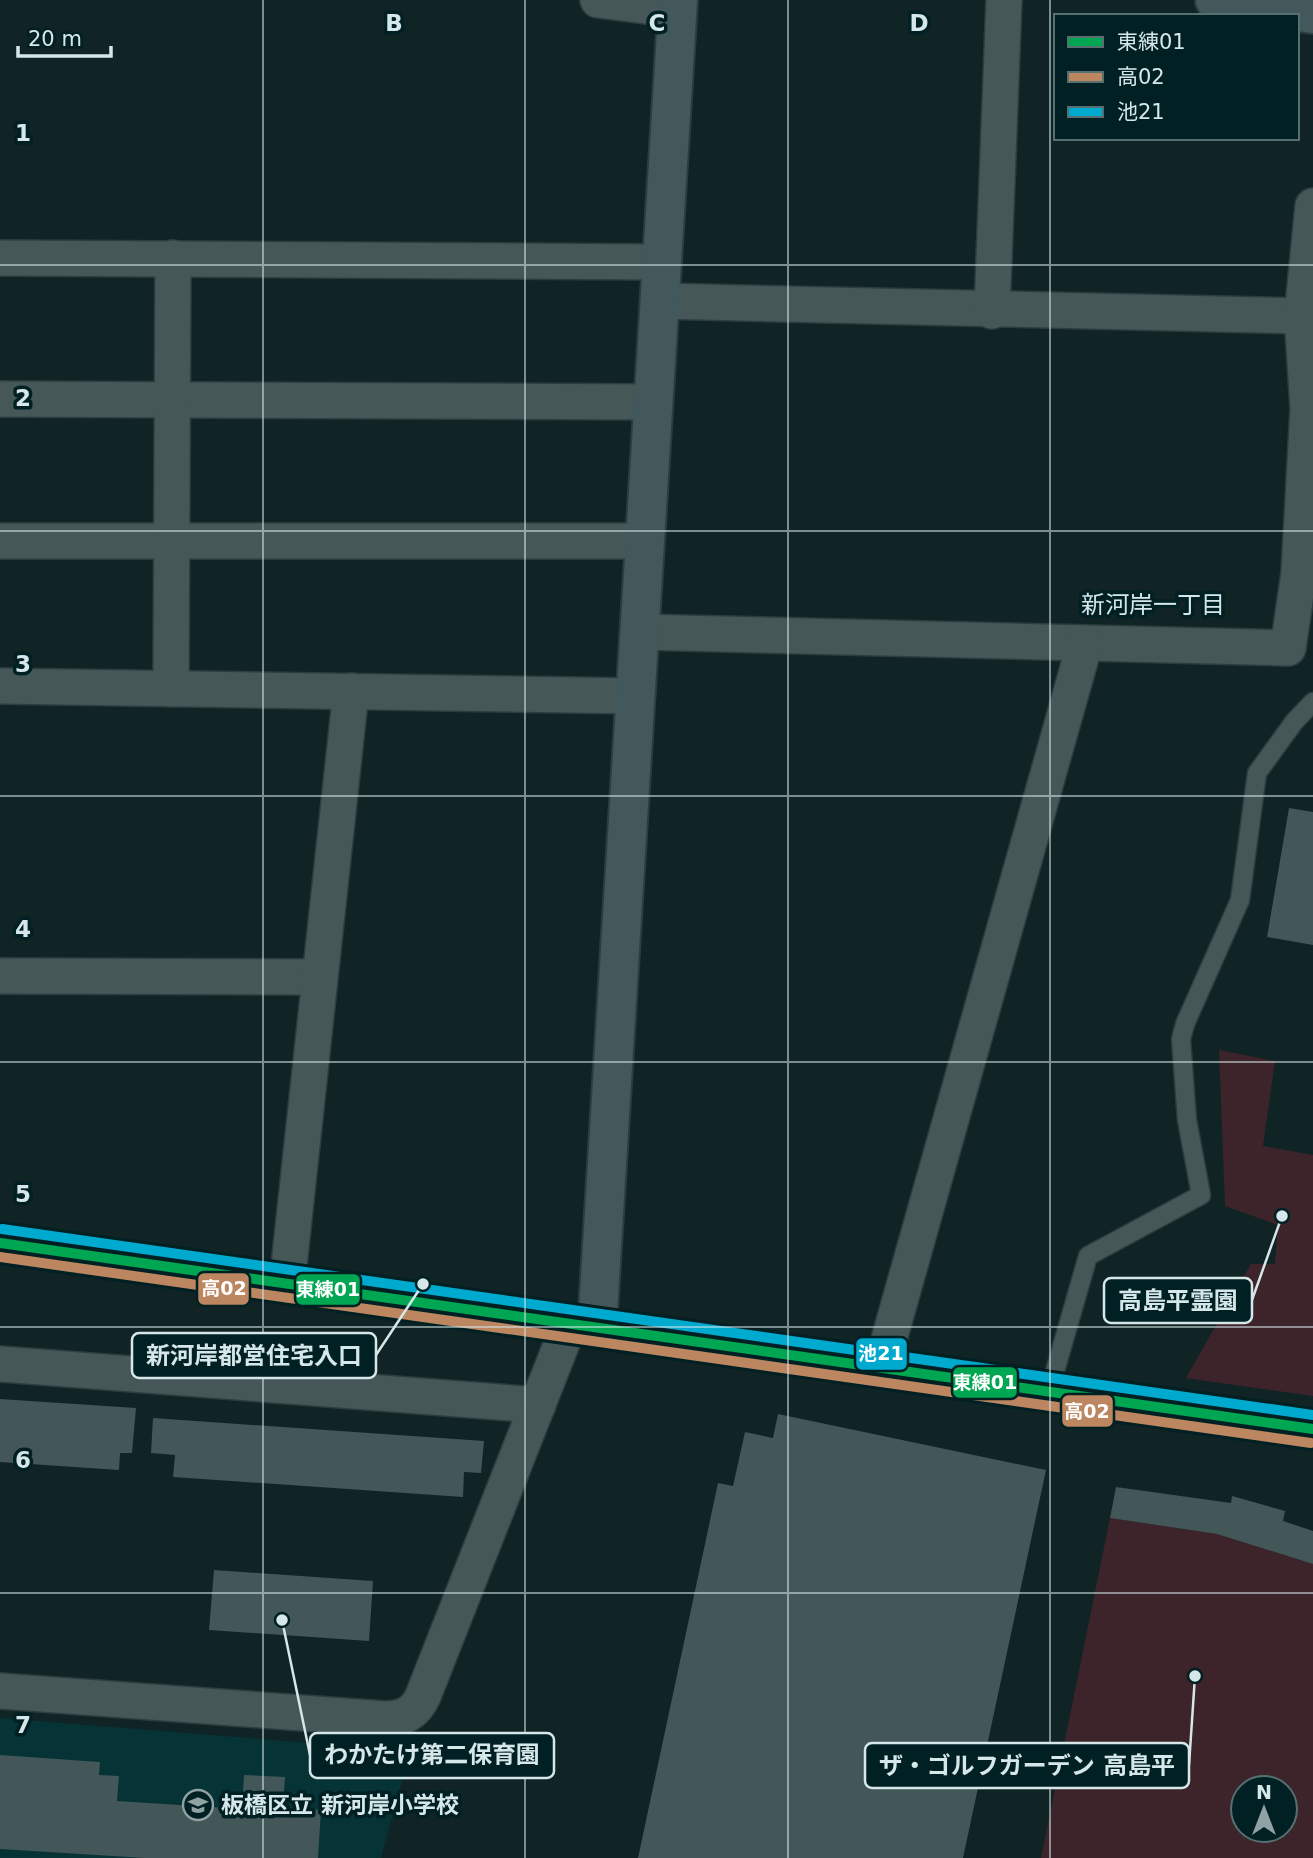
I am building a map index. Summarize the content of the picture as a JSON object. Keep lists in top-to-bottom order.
{
  "districts": ["新河岸一丁目"],
  "places": {
    "other": [
      "高島平霊園",
      "新河岸都営住宅入口",
      "わかたけ第二保育園",
      "ザ・ゴルフガーデン 高島平"
    ],
    "school or university": ["板橋区立 新河岸小学校"]
  },
  "lines": ["transit line 池21", "transit line 東練01", "transit line 高02"],
  "legend": ["東練01", "高02", "池21"],
  "scale_bar": "20 m",
  "north": "top",
  "grid": {
    "columns": ["B", "C", "D"],
    "rows": [
      "1",
      "2",
      "3",
      "4",
      "5",
      "6",
      "7"
    ]
  }
}
